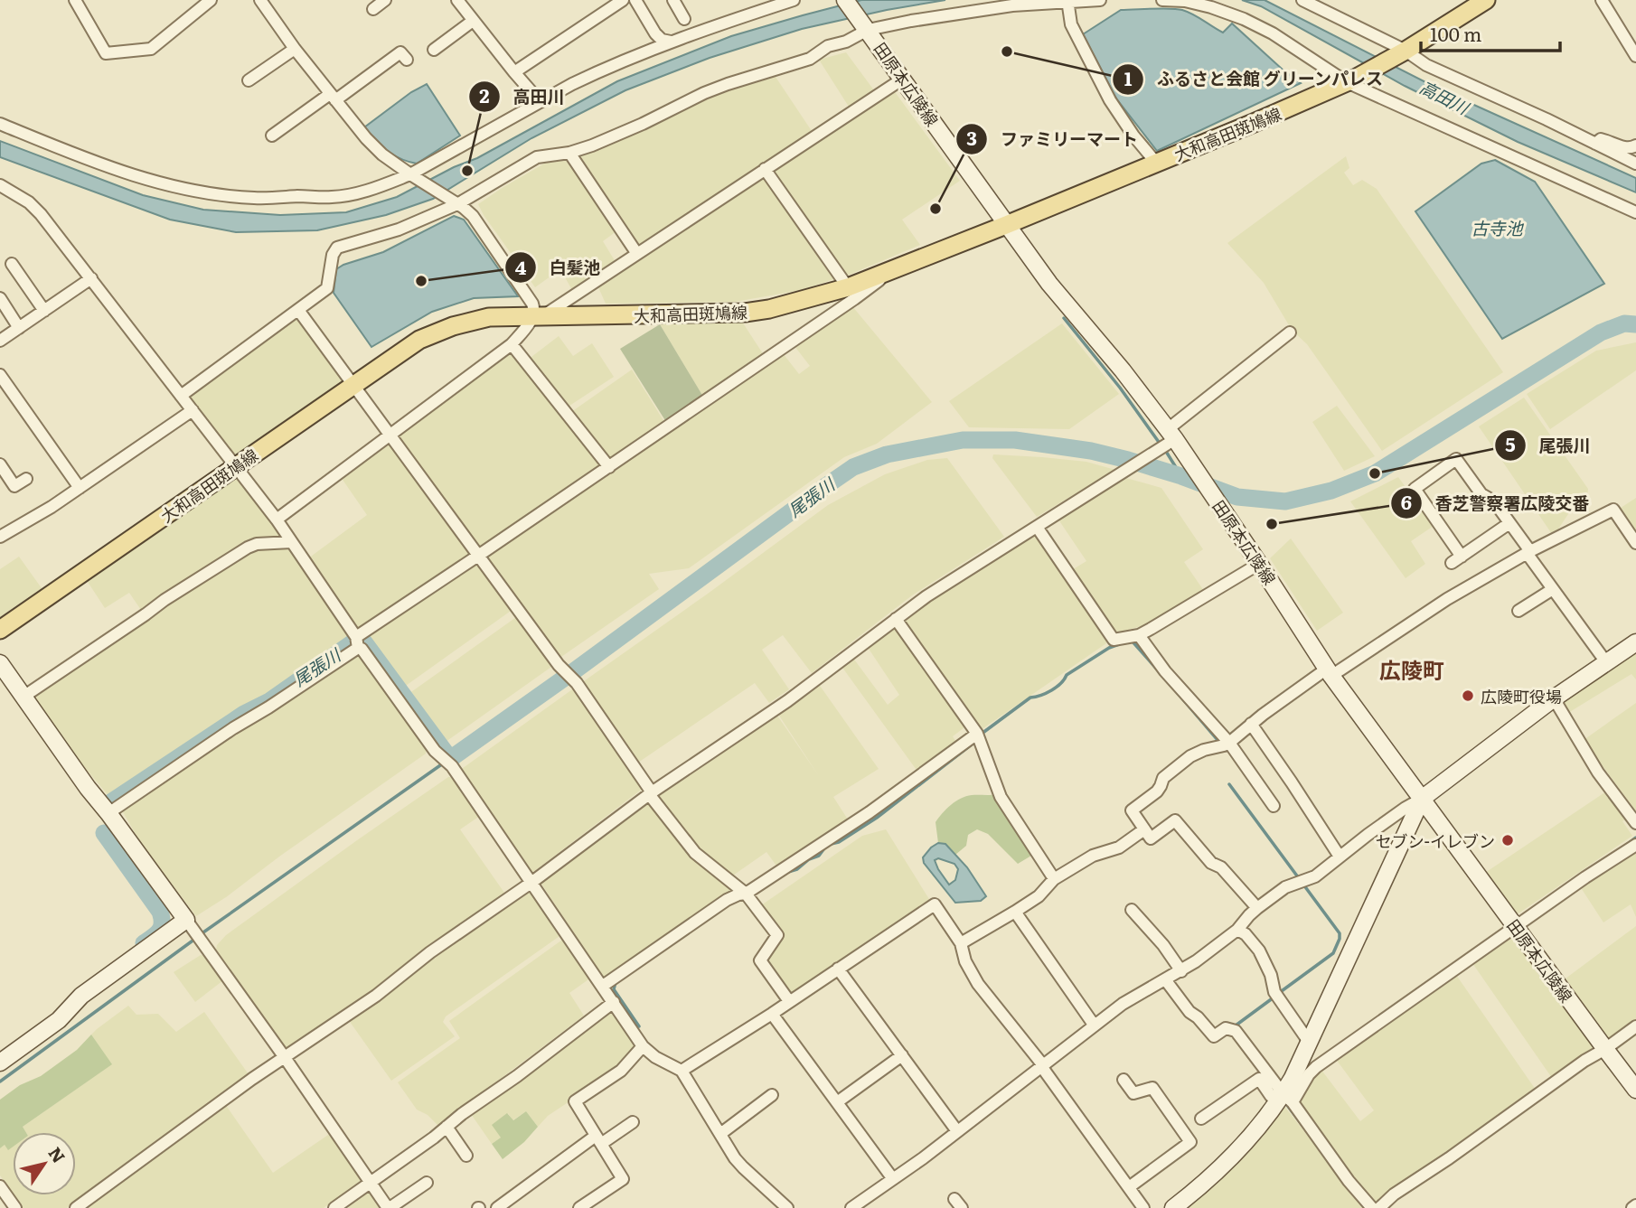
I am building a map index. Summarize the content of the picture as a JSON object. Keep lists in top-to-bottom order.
{
  "streets": {
    "main road": ["田原本広陵線", "大和高田斑鳩線"]
  },
  "crossings": [
    ["田原本広陵線", "大和高田斑鳩線"]
  ],
  "districts": ["広陵町"],
  "water": ["高田川", "古寺池", "尾張川"],
  "places": [
    "ふるさと会館 グリーンパレス",
    "高田川",
    "ファミリーマート",
    "白髪池",
    "尾張川",
    "香芝警察署広陵交番",
    "広陵町役場",
    "セブン-イレブン"
  ],
  "scale_bar": "100 m",
  "north": "top right"
}
